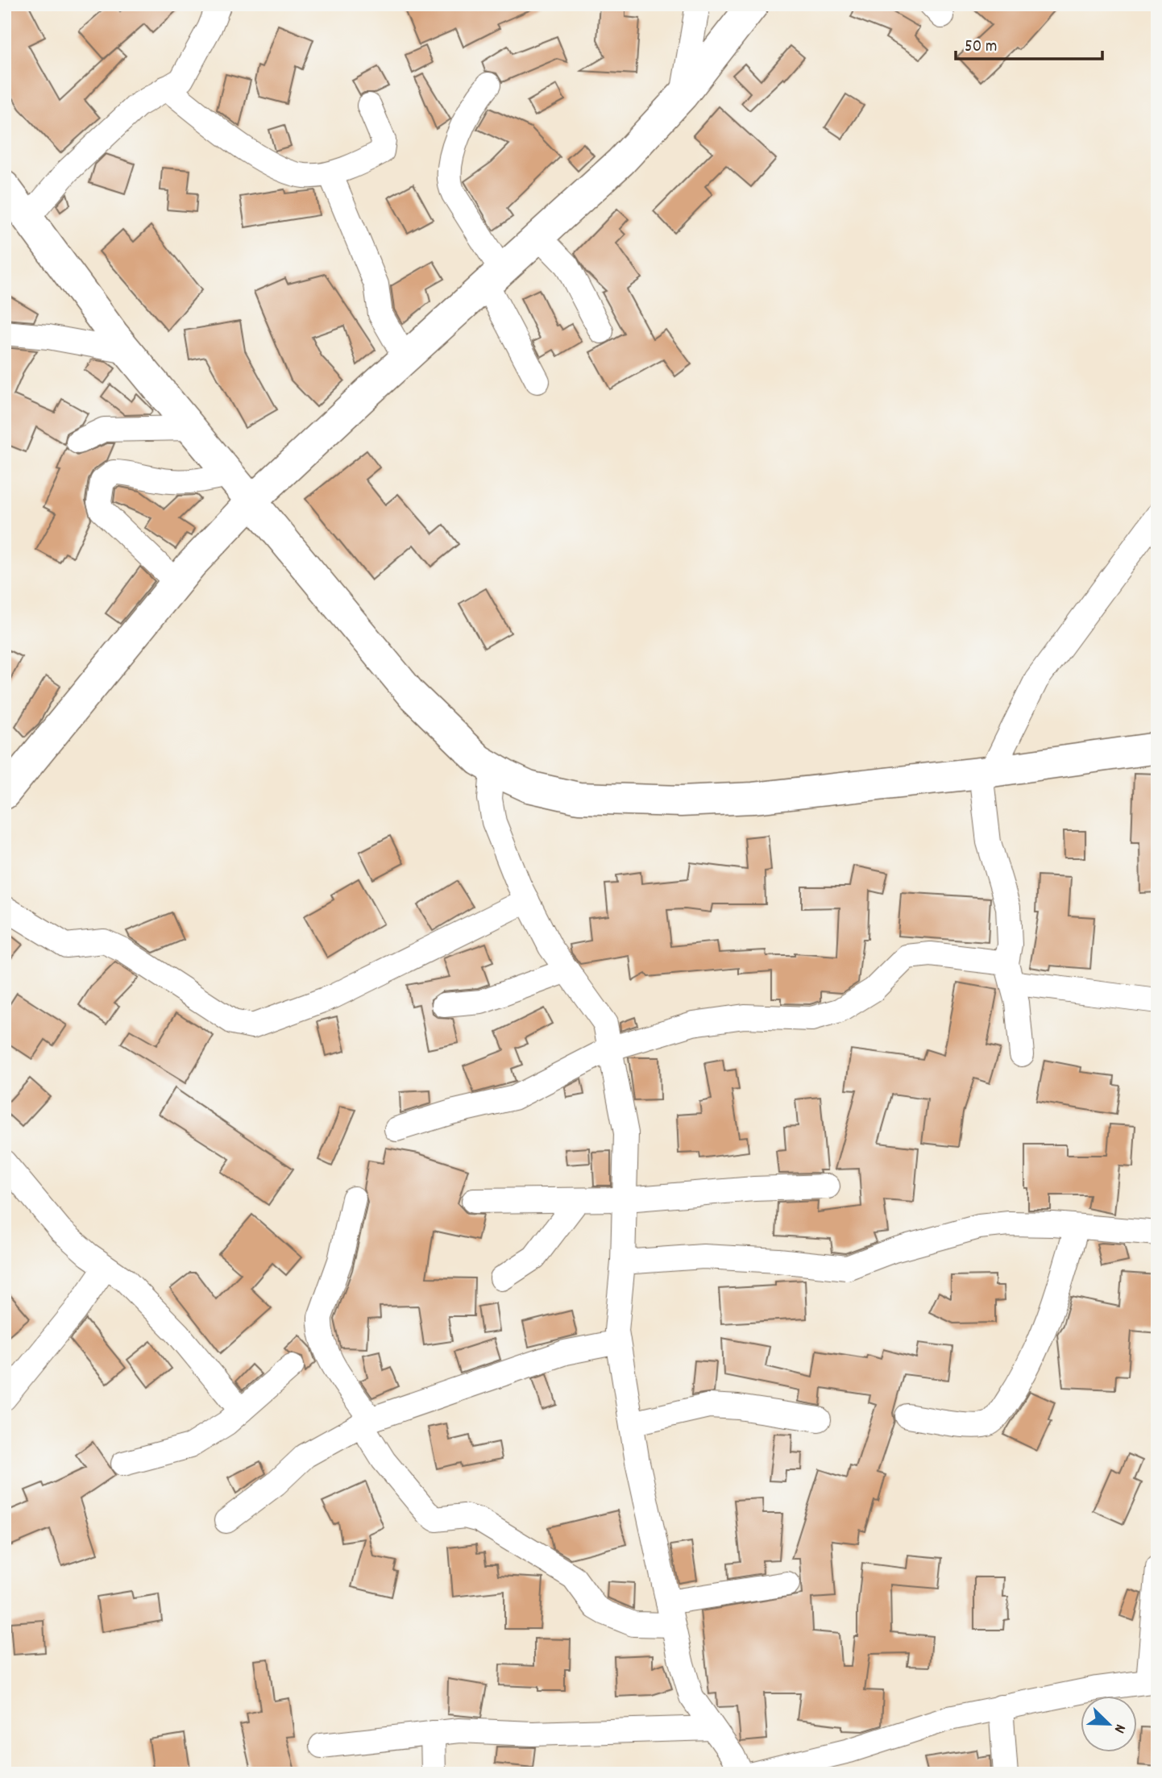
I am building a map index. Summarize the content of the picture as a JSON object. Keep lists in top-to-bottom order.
{
  "scale_bar": "50 m",
  "north": "bottom right"
}
